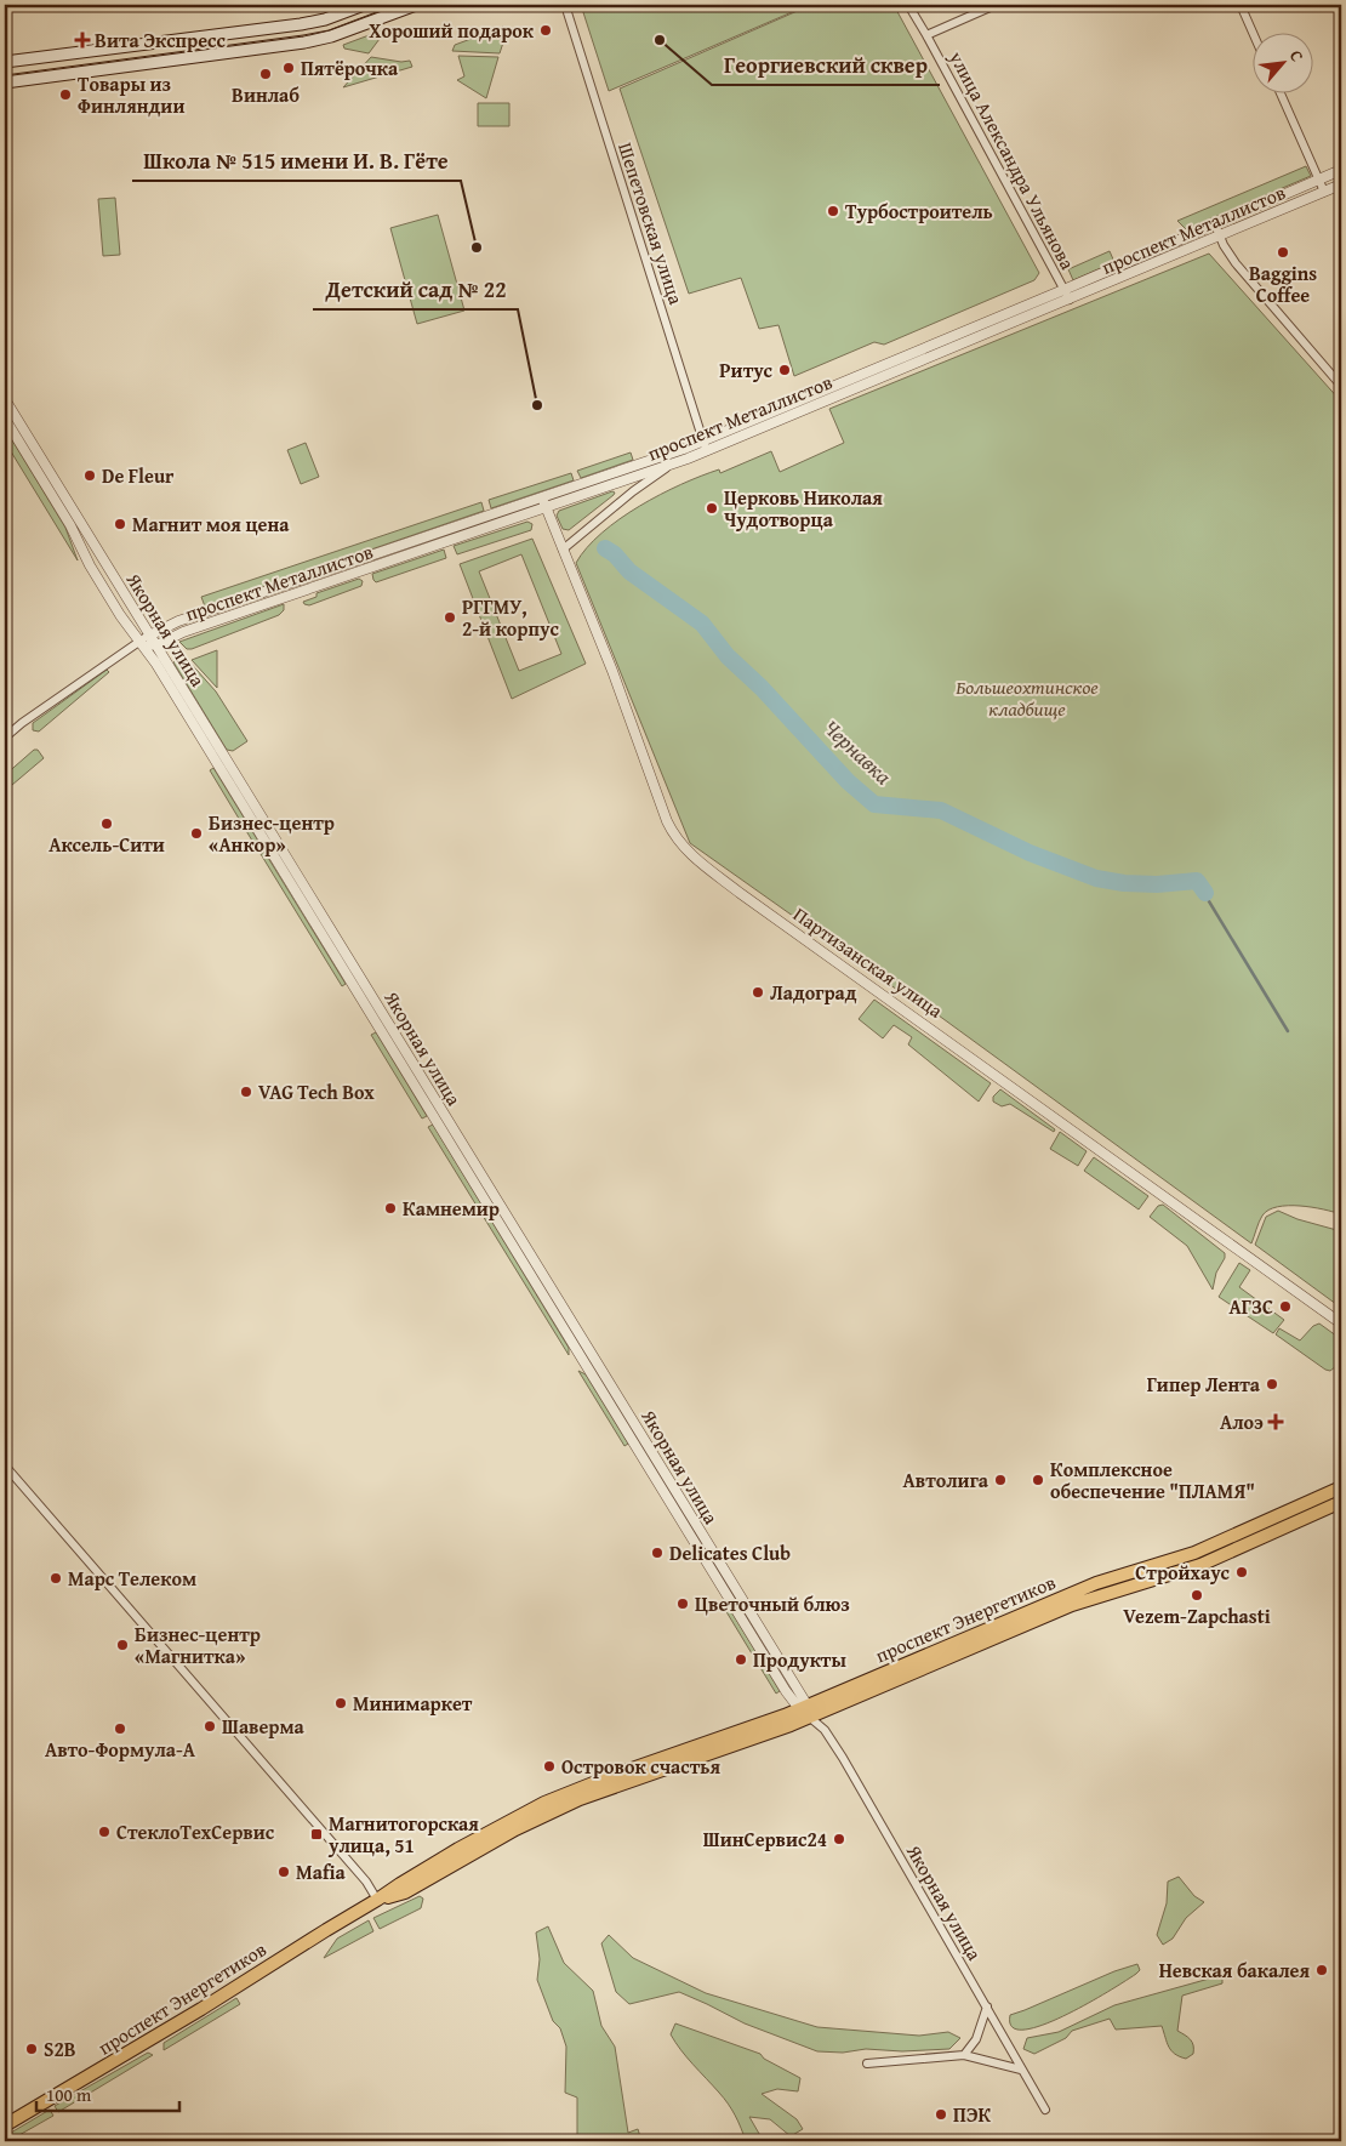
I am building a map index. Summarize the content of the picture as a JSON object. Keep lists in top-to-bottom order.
{
  "streets": {
    "main road": ["проспект Энергетиков"],
    "street": [
      "улица Александра Ульянова",
      "Шепетовская улица",
      "проспект Металлистов",
      "Якорная улица",
      "Партизанская улица"
    ]
  },
  "crossings": [
    ["улица Александра Ульянова", "проспект Металлистов"],
    ["Шепетовская улица", "проспект Металлистов"],
    ["проспект Металлистов", "Якорная улица"],
    ["проспект Металлистов", "Партизанская улица"],
    ["Якорная улица", "проспект Энергетиков"]
  ],
  "water": ["Чернавка"],
  "parks": ["Большеохтинское кладбище"],
  "places": {
    "other": [
      "Хороший подарок",
      "Георгиевский сквер",
      "Пятёрочка",
      "Винлаб",
      "Товары из Финляндии",
      "Турбостроитель",
      "Школа № 515 имени И. В. Гёте",
      "Baggins Coffee",
      "Ритус",
      "Детский сад № 22",
      "De Fleur",
      "Церковь Николая Чудотворца",
      "Магнит моя цена",
      "РГГМУ, 2-й корпус",
      "Аксель-Сити",
      "Бизнес-центр «Анкор»",
      "Ладоград",
      "VAG Tech Box",
      "Камнемир",
      "АГЗС",
      "Гипер Лента",
      "Автолига",
      "Комплексное обеспечение \"ПЛАМЯ\"",
      "Delicates Club",
      "Стройхаус",
      "Марс Телеком",
      "Vezem-Zapchasti",
      "Цветочный блюз",
      "Бизнес-центр «Магнитка»",
      "Продукты",
      "Минимаркет",
      "Шаверма",
      "Авто-Формула-А",
      "Островок счастья",
      "СтеклоТехСервис",
      "ШинCервис24",
      "Mafia",
      "Невская бакалея",
      "S2B",
      "ПЭК"
    ],
    "health": ["Вита Экспресс", "Алоэ"],
    "transit": ["Магнитогорская улица, 51"]
  },
  "scale_bar": "100 m",
  "north": "top right"
}
